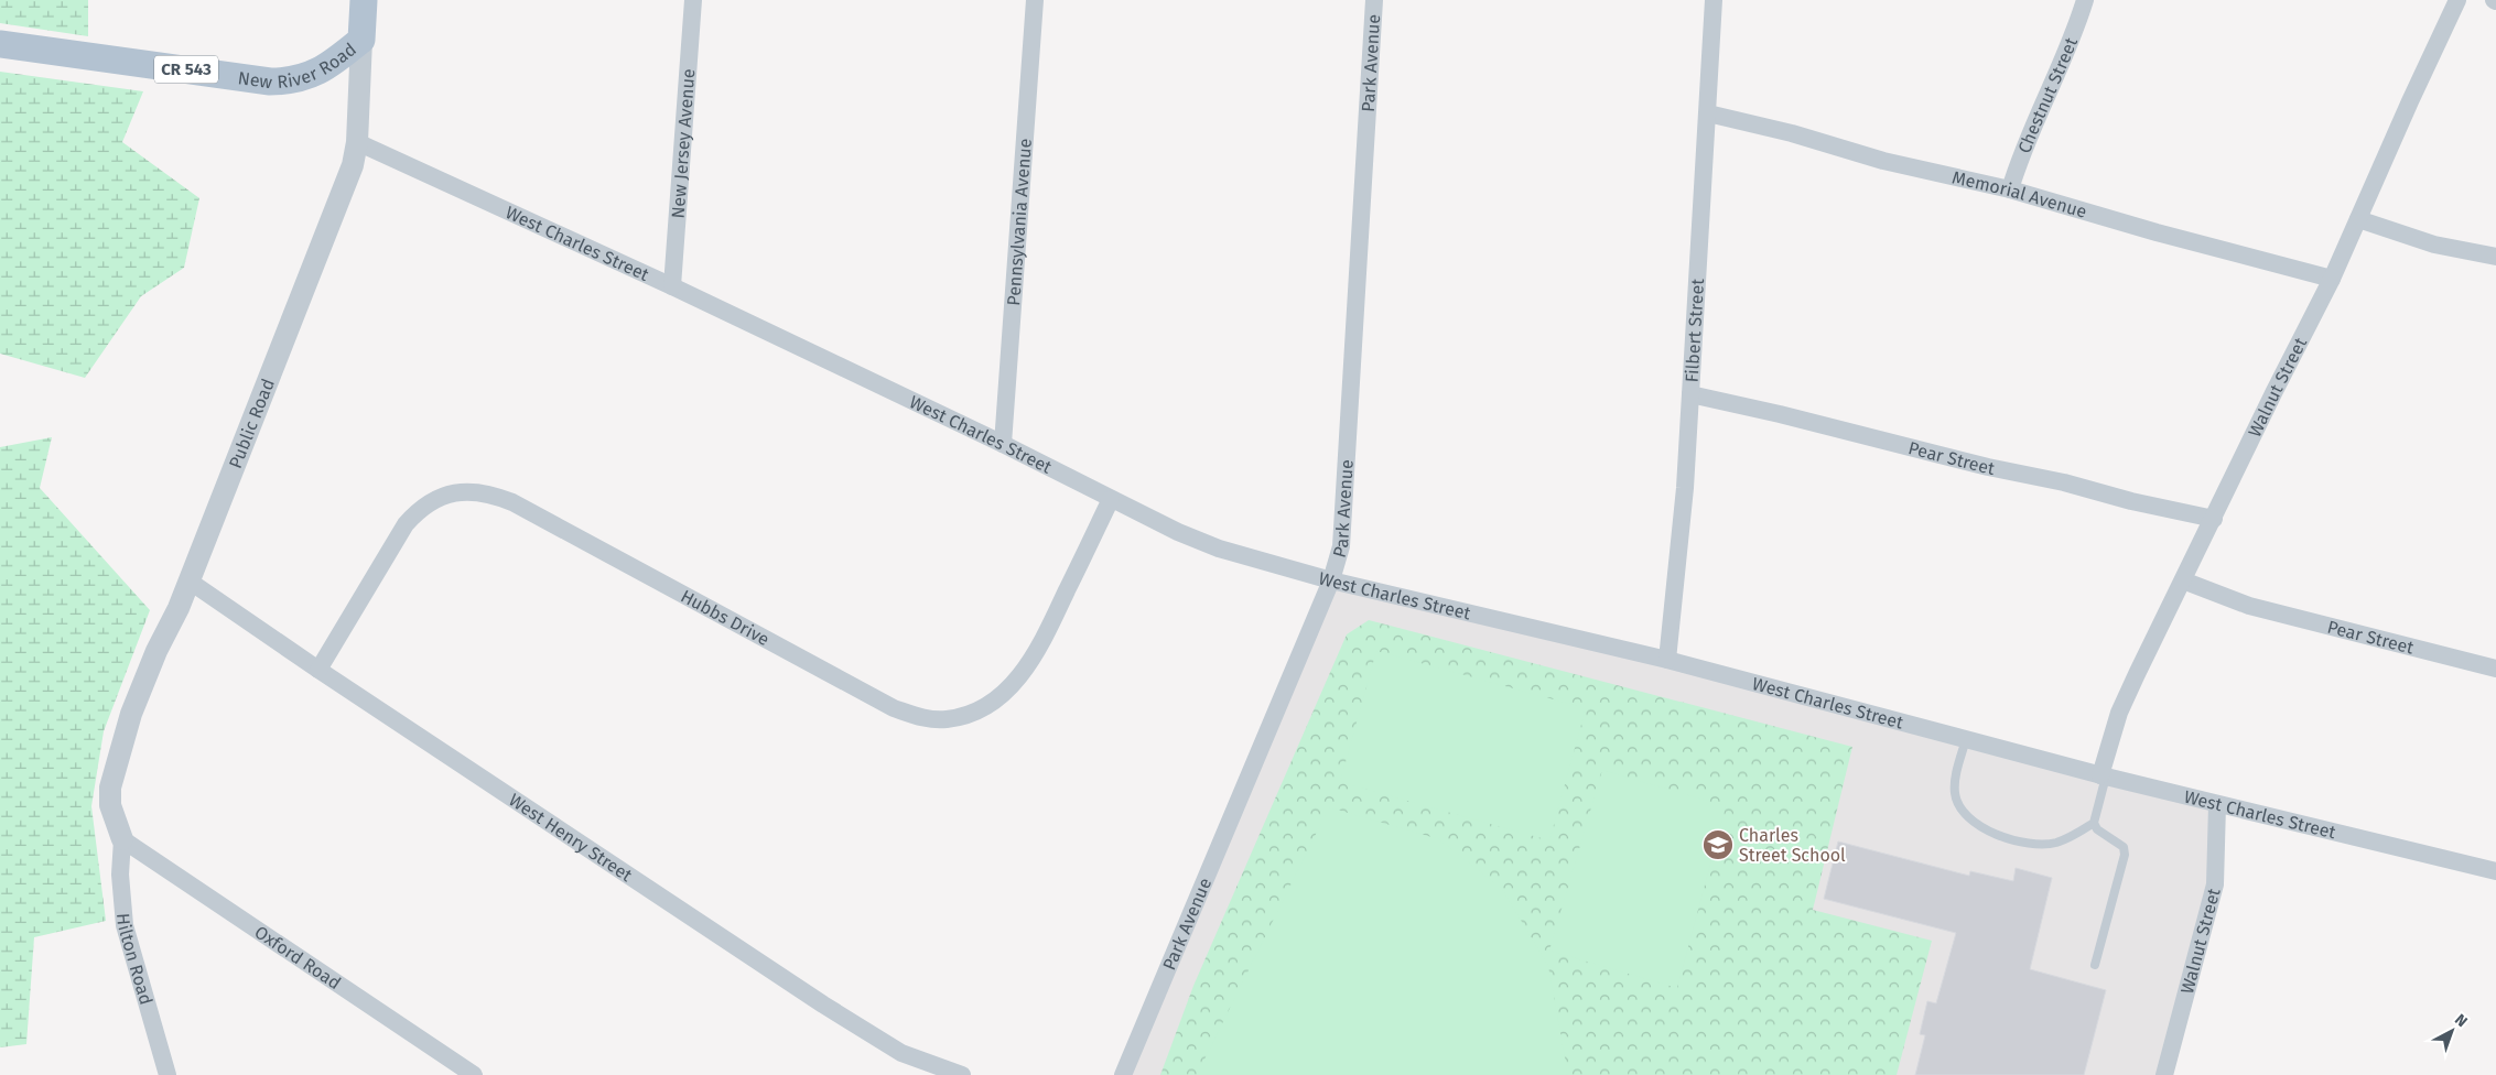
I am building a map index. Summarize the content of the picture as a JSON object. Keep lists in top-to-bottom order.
{
  "streets": {
    "main road": ["New River Road", "CR 543", "Public Road"],
    "street": [
      "Park Avenue",
      "Chestnut Street",
      "New Jersey Avenue",
      "Memorial Avenue",
      "Pennsylvania Avenue",
      "West Charles Street",
      "Filbert Street",
      "Walnut Street",
      "Pear Street",
      "Hubbs Drive",
      "West Henry Street",
      "Oxford Road",
      "Hilton Road"
    ]
  },
  "crossings": [
    ["New River Road", "Public Road"],
    ["Park Avenue", "West Charles Street"],
    ["Chestnut Street", "Memorial Avenue"],
    ["New Jersey Avenue", "West Charles Street"],
    ["Memorial Avenue", "Filbert Street"],
    ["Memorial Avenue", "Walnut Street"],
    ["Pennsylvania Avenue", "West Charles Street"],
    ["West Charles Street", "Filbert Street"],
    ["West Charles Street", "Walnut Street"],
    ["West Charles Street", "Public Road"],
    ["West Charles Street", "Hubbs Drive"],
    ["Filbert Street", "Pear Street"],
    ["Walnut Street", "Pear Street"],
    ["Public Road", "West Henry Street"],
    ["Public Road", "Oxford Road"],
    ["Public Road", "Hilton Road"],
    ["Hubbs Drive", "West Henry Street"],
    ["Oxford Road", "Hilton Road"]
  ],
  "places": {
    "school or university": ["Charles Street School"]
  },
  "north": "top right"
}
